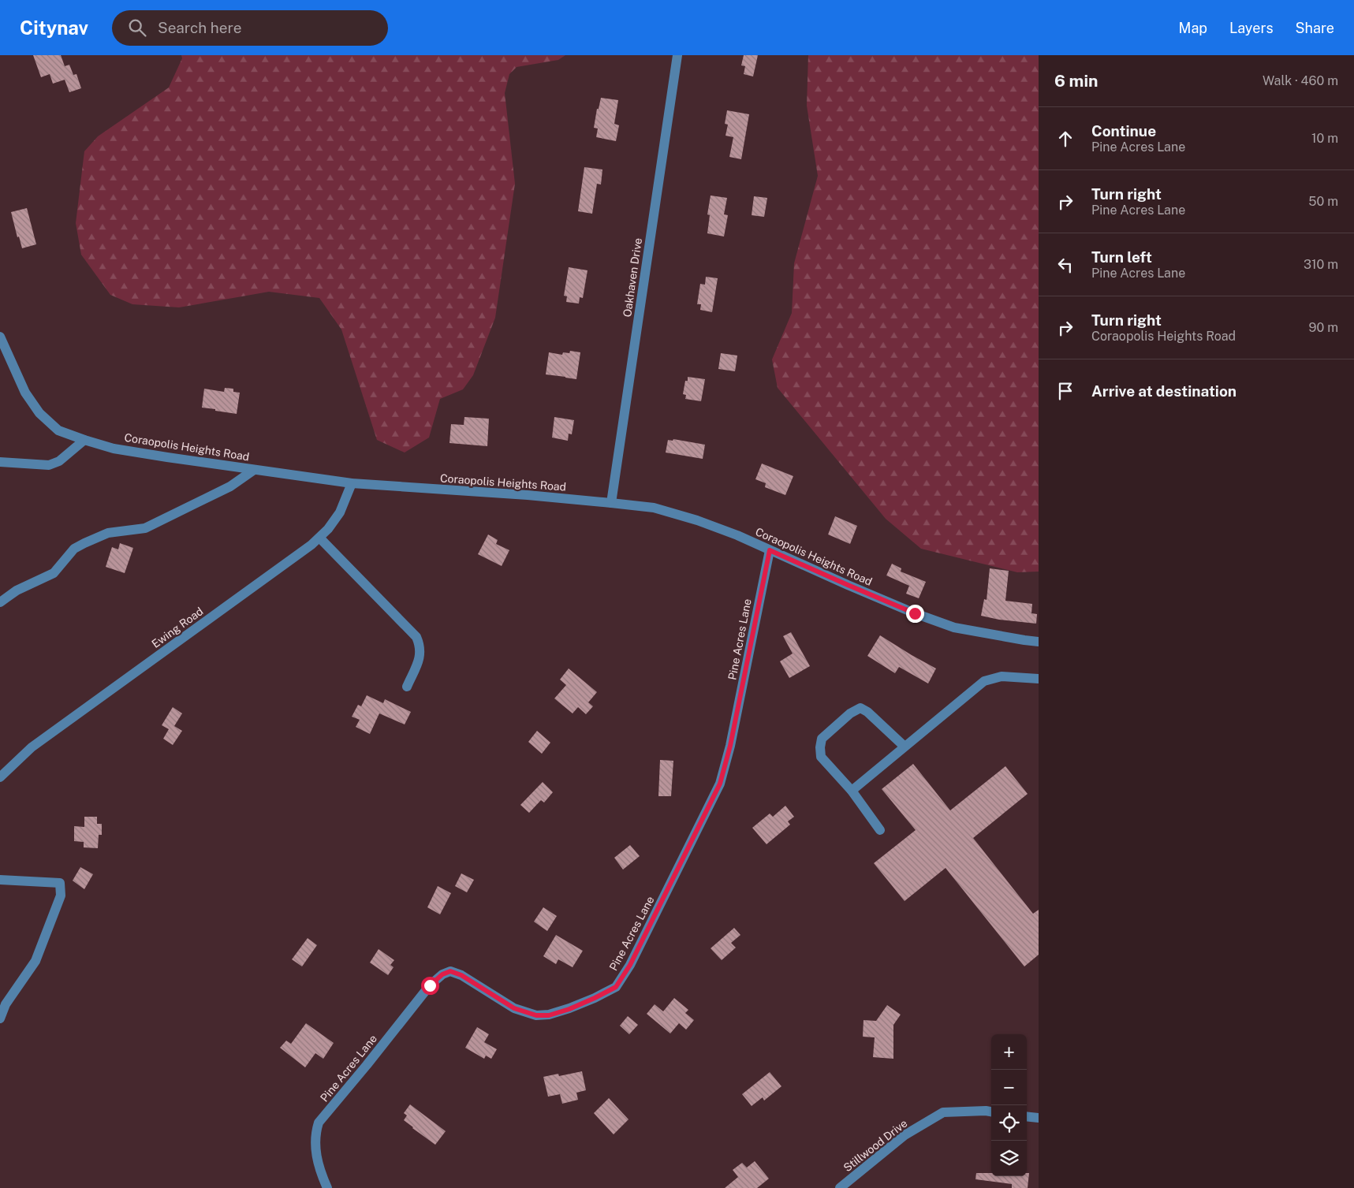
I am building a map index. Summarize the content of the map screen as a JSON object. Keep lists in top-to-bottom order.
{
  "streets": {
    "street": [
      "Oakhaven Drive",
      "Coraopolis Heights Road",
      "Ewing Road",
      "Pine Acres Lane",
      "Stillwood Drive"
    ]
  },
  "crossings": [
    ["Oakhaven Drive", "Coraopolis Heights Road"],
    ["Coraopolis Heights Road", "Ewing Road"],
    ["Coraopolis Heights Road", "Pine Acres Lane"]
  ],
  "page": {
    "header": "Citynav",
    "search": "Search here",
    "nav": ["Map", "Layers", "Share"],
    "heading": ["6 min", "Walk · 460 m"],
    "list": [
      ["Continue", "Pine Acres Lane", "10 m"],
      ["Turn right", "Pine Acres Lane", "50 m"],
      ["Turn left", "Pine Acres Lane", "310 m"],
      ["Turn right", "Coraopolis Heights Road", "90 m"],
      "Arrive at destination"
    ],
    "map_buttons": ["+", "−"]
  }
}
